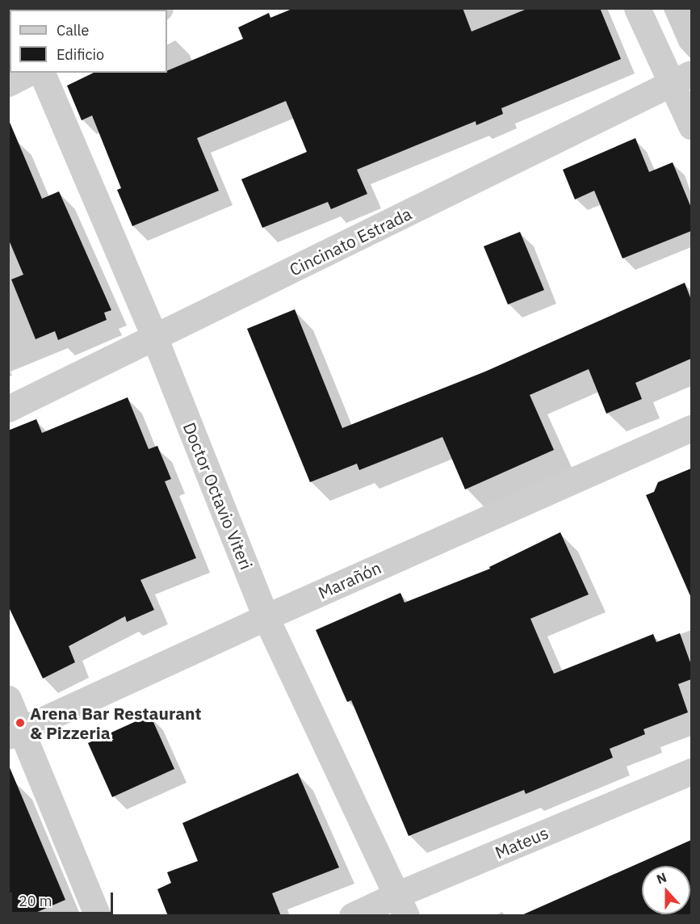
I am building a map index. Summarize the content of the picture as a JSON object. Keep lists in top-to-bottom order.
{
  "streets": {
    "street": [
      "Cincinato Estrada",
      "Doctor Octavio Viteri",
      "Marañón",
      "Mateus"
    ]
  },
  "crossings": [
    ["Cincinato Estrada", "Doctor Octavio Viteri"],
    ["Doctor Octavio Viteri", "Marañón"],
    ["Doctor Octavio Viteri", "Mateus"]
  ],
  "places": ["Arena Bar Restaurant & Pizzeria"],
  "legend": ["Calle", "Edificio"],
  "scale_bar": "20 m",
  "north": "top"
}
